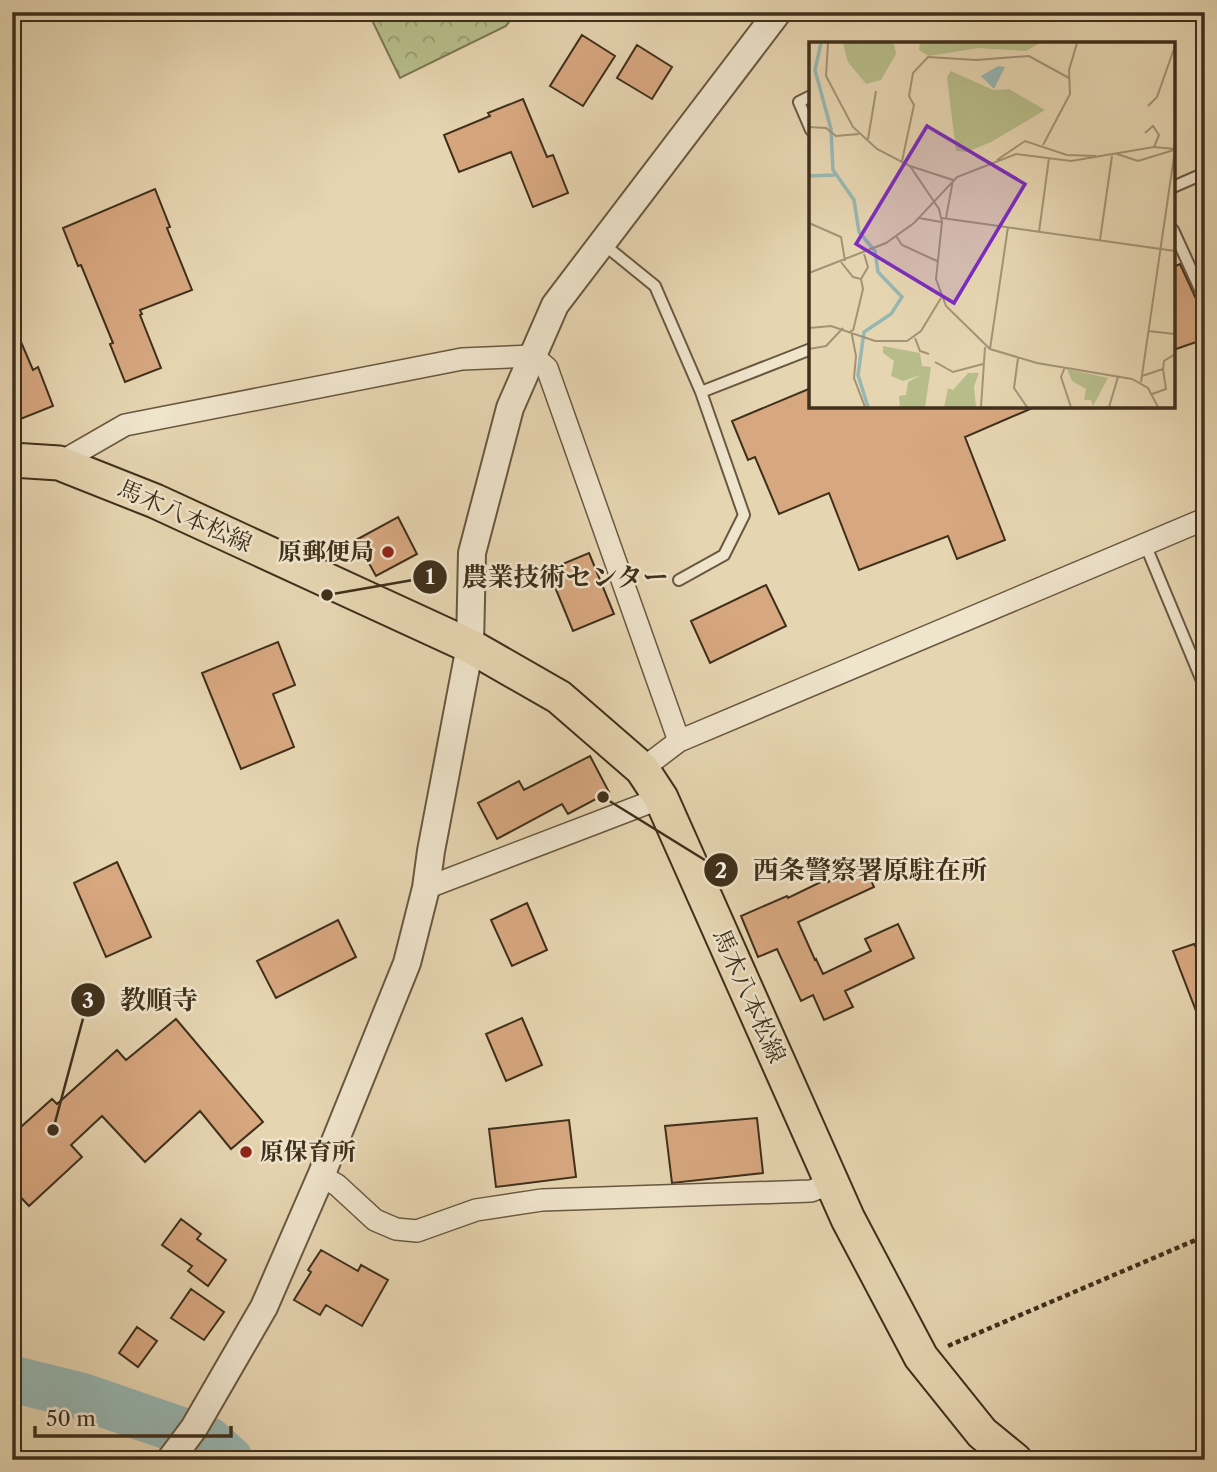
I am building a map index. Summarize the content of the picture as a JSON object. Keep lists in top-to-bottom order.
{
  "streets": {
    "main road": ["馬木八本松線"]
  },
  "places": [
    "原郵便局",
    "農業技術センター",
    "西条警察署原駐在所",
    "教順寺",
    "原保育所"
  ],
  "scale_bar": "50 m"
}
